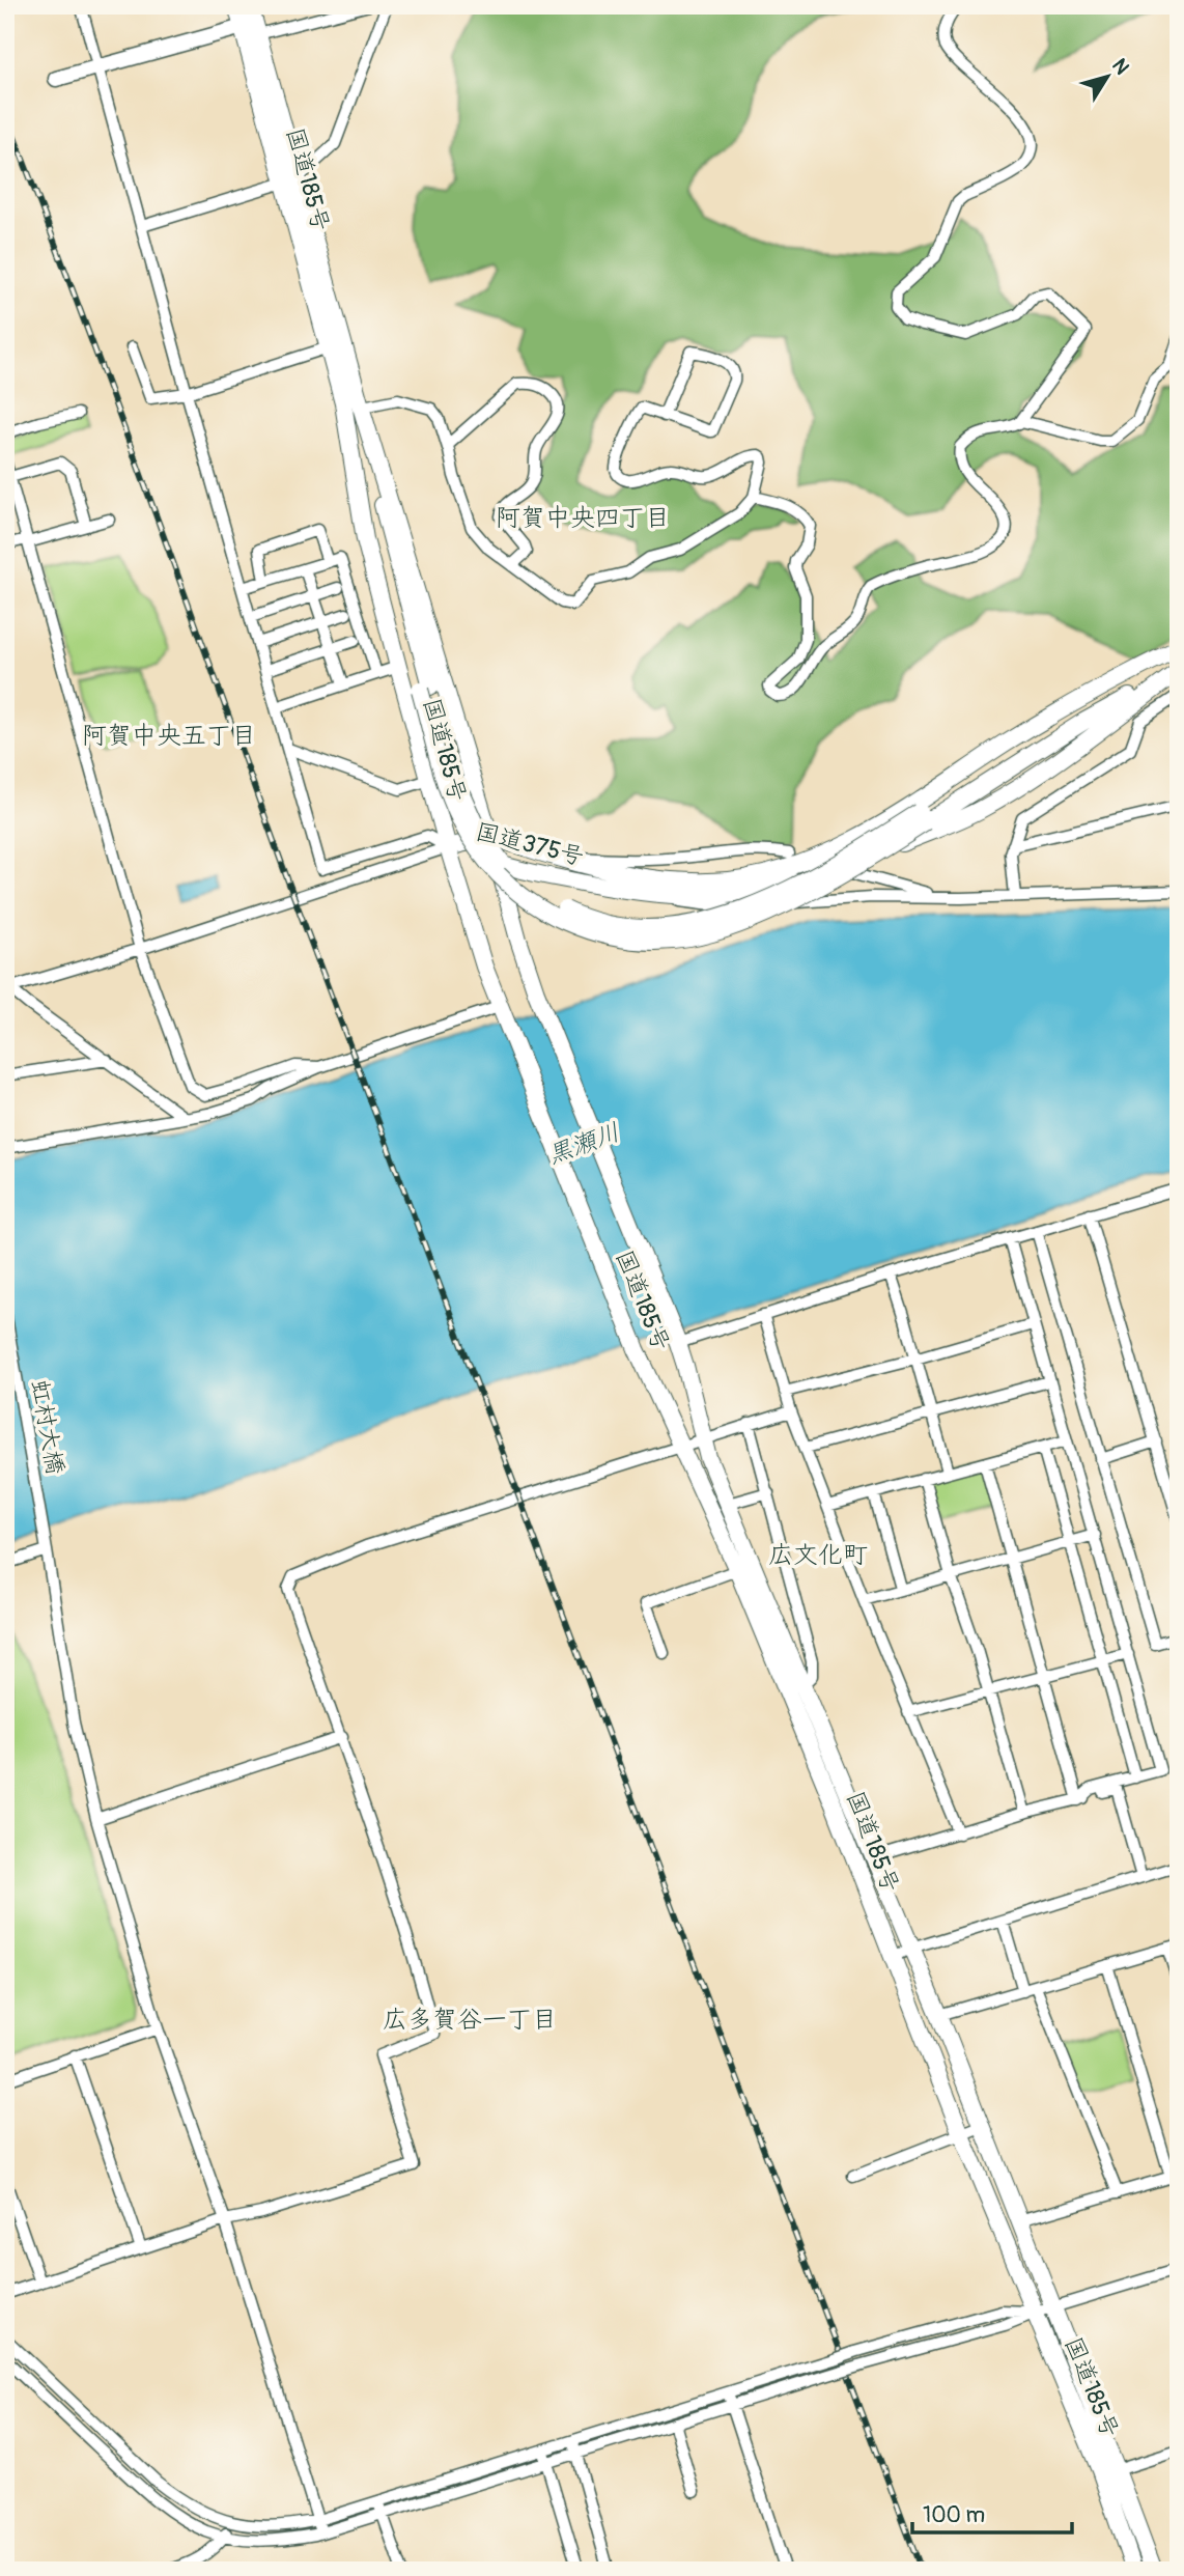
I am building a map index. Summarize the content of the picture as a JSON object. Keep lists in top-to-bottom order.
{
  "streets": {
    "highway": ["国道185号", "国道375号"],
    "street": ["虹村大橋"]
  },
  "crossings": [
    ["国道185号", "国道375号"]
  ],
  "districts": [
    "阿賀中央四丁目",
    "阿賀中央五丁目",
    "広文化町",
    "広多賀谷一丁目"
  ],
  "water": ["黒瀬川"],
  "scale_bar": "100 m",
  "north": "top right"
}
